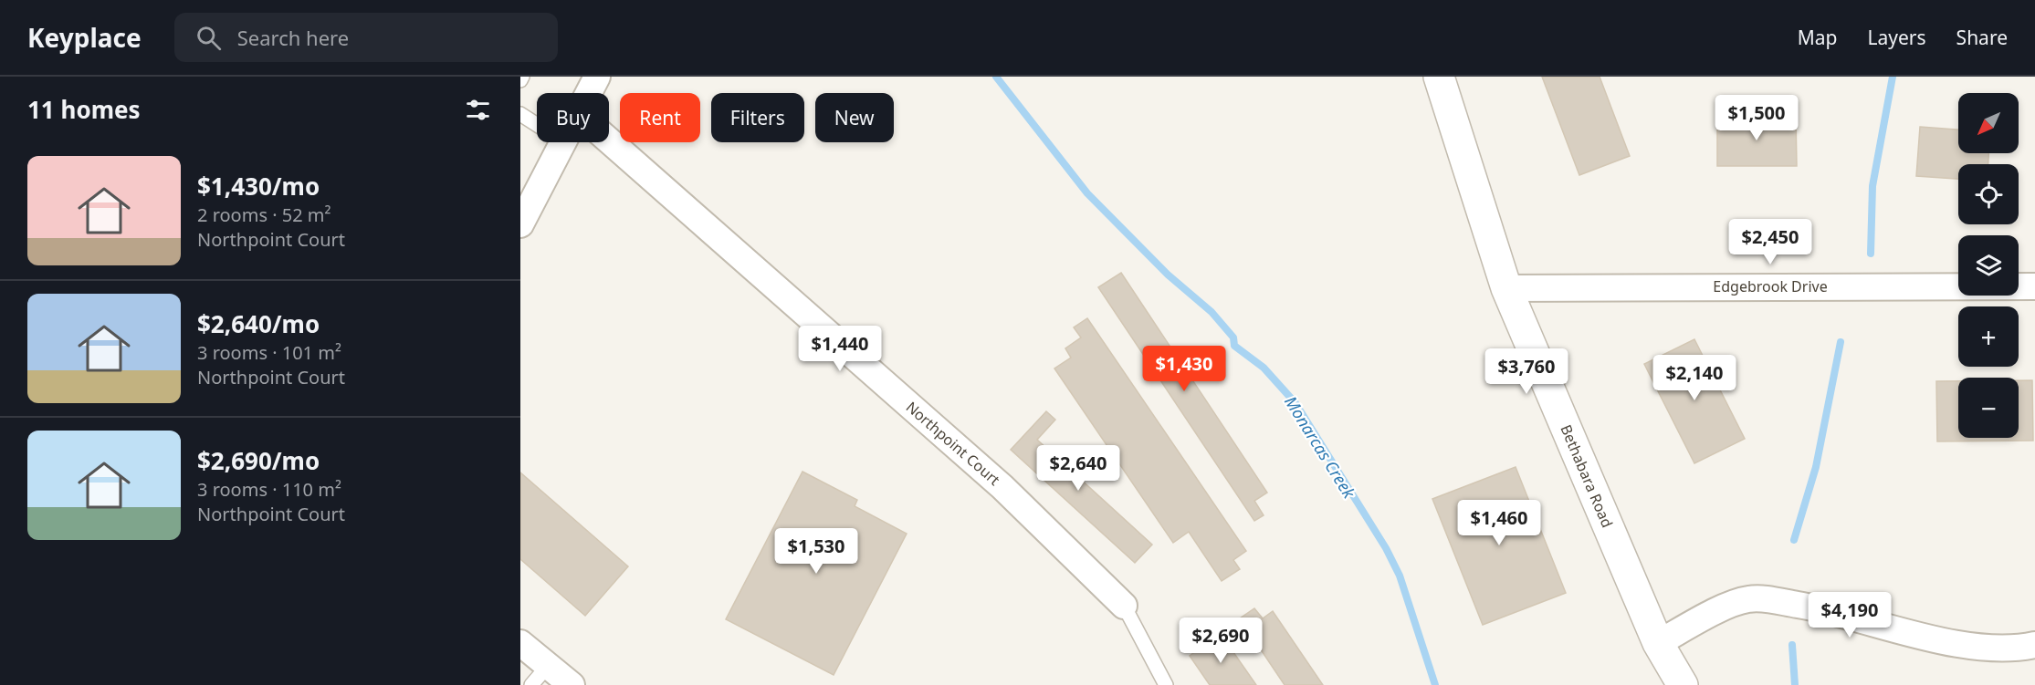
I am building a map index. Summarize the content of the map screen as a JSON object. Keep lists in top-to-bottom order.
{
  "streets": {
    "street": ["Edgebrook Drive", "Northpoint Court", "Bethabara Road"]
  },
  "crossings": [
    ["Edgebrook Drive", "Bethabara Road"]
  ],
  "water": ["Monarcas Creek"],
  "north": "bottom left",
  "page": {
    "header": "Keyplace",
    "search": "Search here",
    "nav": ["Map", "Layers", "Share"],
    "heading": "11 homes",
    "map_buttons": ["+", "−"],
    "chip": [
      "Buy",
      "Rent",
      "Filters",
      "New"
    ],
    "price": [
      "$1,500",
      "$2,450",
      "$1,440",
      "$1,430",
      "$3,760",
      "$2,140",
      "$2,640",
      "$1,460",
      "$1,530",
      "$4,190",
      "$2,690"
    ],
    "list": [
      {
        "name": "$1,430/mo",
        "note": "2 rooms · 52 m² · Northpoint Court"
      },
      {
        "name": "$2,640/mo",
        "note": "3 rooms · 101 m² · Northpoint Court"
      },
      {
        "name": "$2,690/mo",
        "note": "3 rooms · 110 m² · Northpoint Court"
      }
    ]
  }
}
